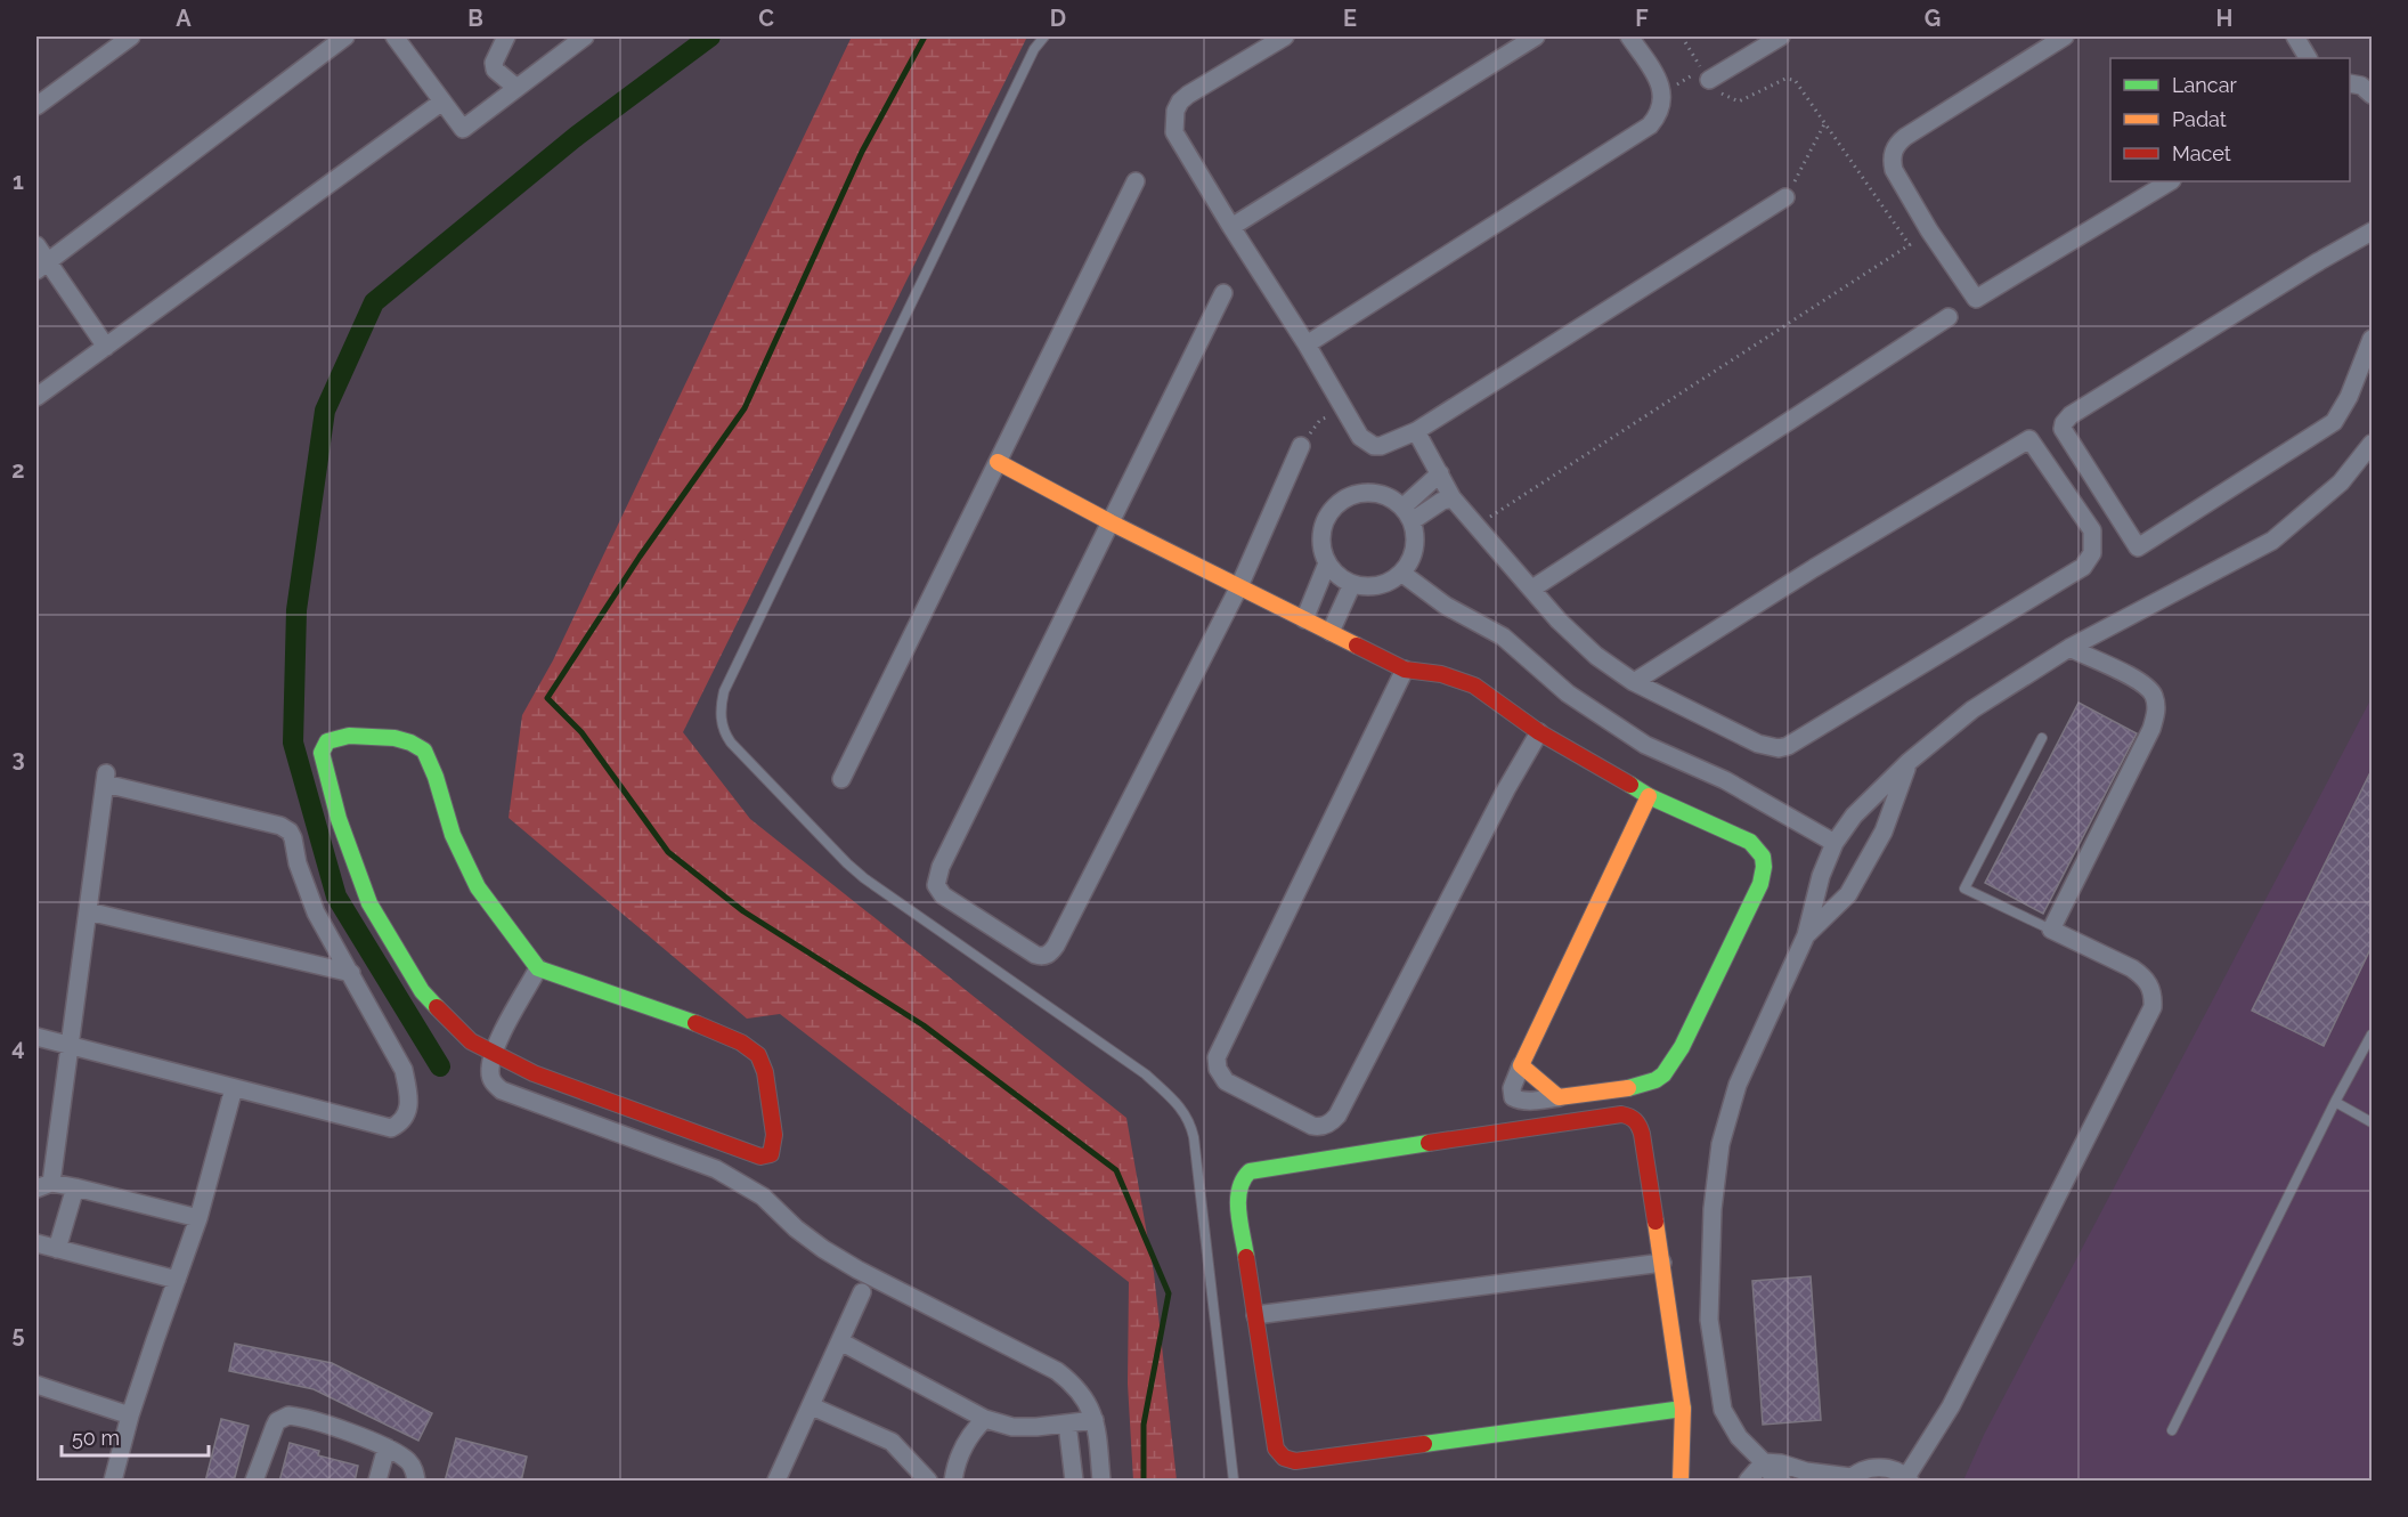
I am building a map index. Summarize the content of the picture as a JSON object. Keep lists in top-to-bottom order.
{
  "legend": ["Lancar", "Padat", "Macet"],
  "scale_bar": "50 m",
  "grid": {
    "columns": [
      "A",
      "B",
      "C",
      "D",
      "E",
      "F",
      "G",
      "H"
    ],
    "rows": [
      "1",
      "2",
      "3",
      "4",
      "5"
    ]
  }
}
